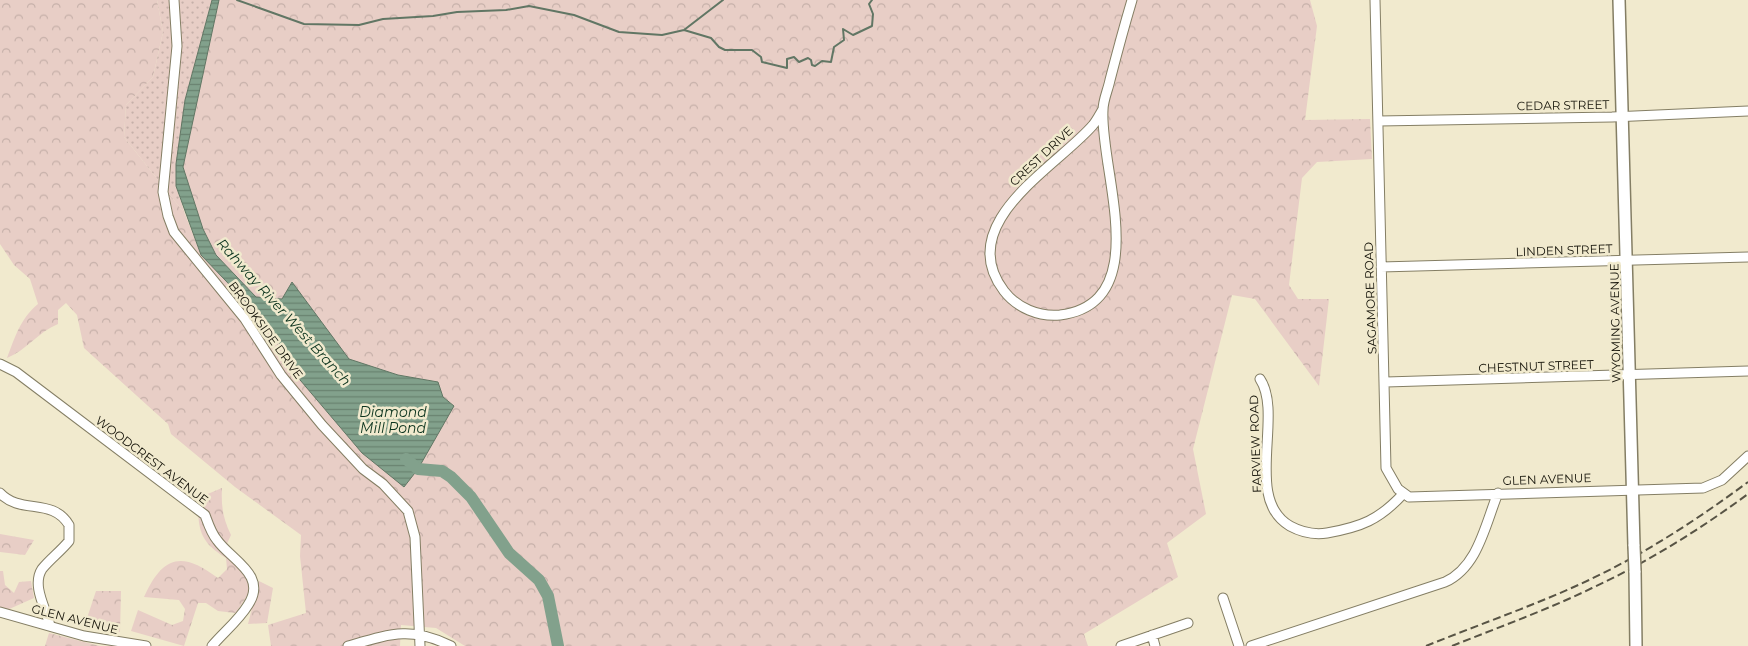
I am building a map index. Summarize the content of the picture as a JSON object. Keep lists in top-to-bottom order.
{
  "streets": {
    "main road": ["WYOMING AVENUE"],
    "street": [
      "CEDAR STREET",
      "CREST DRIVE",
      "LINDEN STREET",
      "SAGAMORE ROAD",
      "BROOKSIDE DRIVE",
      "CHESTNUT STREET",
      "FARVIEW ROAD",
      "WOODCREST AVENUE",
      "GLEN AVENUE"
    ]
  },
  "crossings": [
    ["CEDAR STREET", "SAGAMORE ROAD"],
    ["CEDAR STREET", "WYOMING AVENUE"],
    ["LINDEN STREET", "SAGAMORE ROAD"],
    ["LINDEN STREET", "WYOMING AVENUE"],
    ["SAGAMORE ROAD", "CHESTNUT STREET"],
    ["SAGAMORE ROAD", "FARVIEW ROAD"],
    ["WYOMING AVENUE", "CHESTNUT STREET"],
    ["WYOMING AVENUE", "GLEN AVENUE"]
  ],
  "water": ["Rahway River West Branch", "Diamond Mill Pond"]
}
